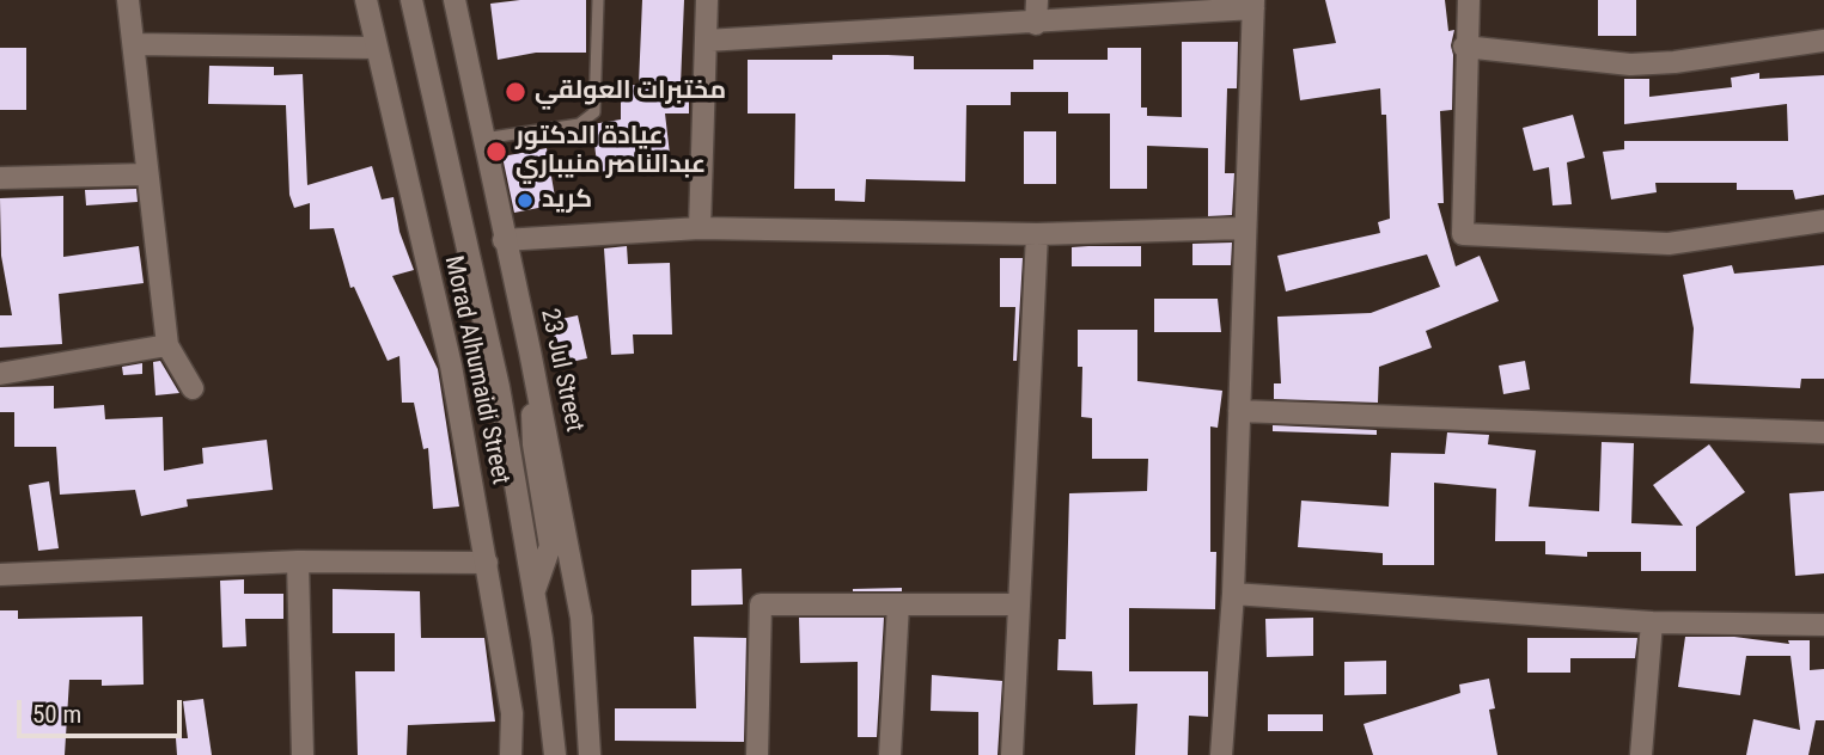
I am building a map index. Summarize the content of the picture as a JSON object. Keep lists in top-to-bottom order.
{
  "streets": {
    "street": ["Morad Alhumaidi Street", "23 Jul Street"]
  },
  "places": ["مختبرات العولقي", "عيادة الدكتور عبدالناصر منيباري", "كريد"],
  "scale_bar": "50 m"
}
